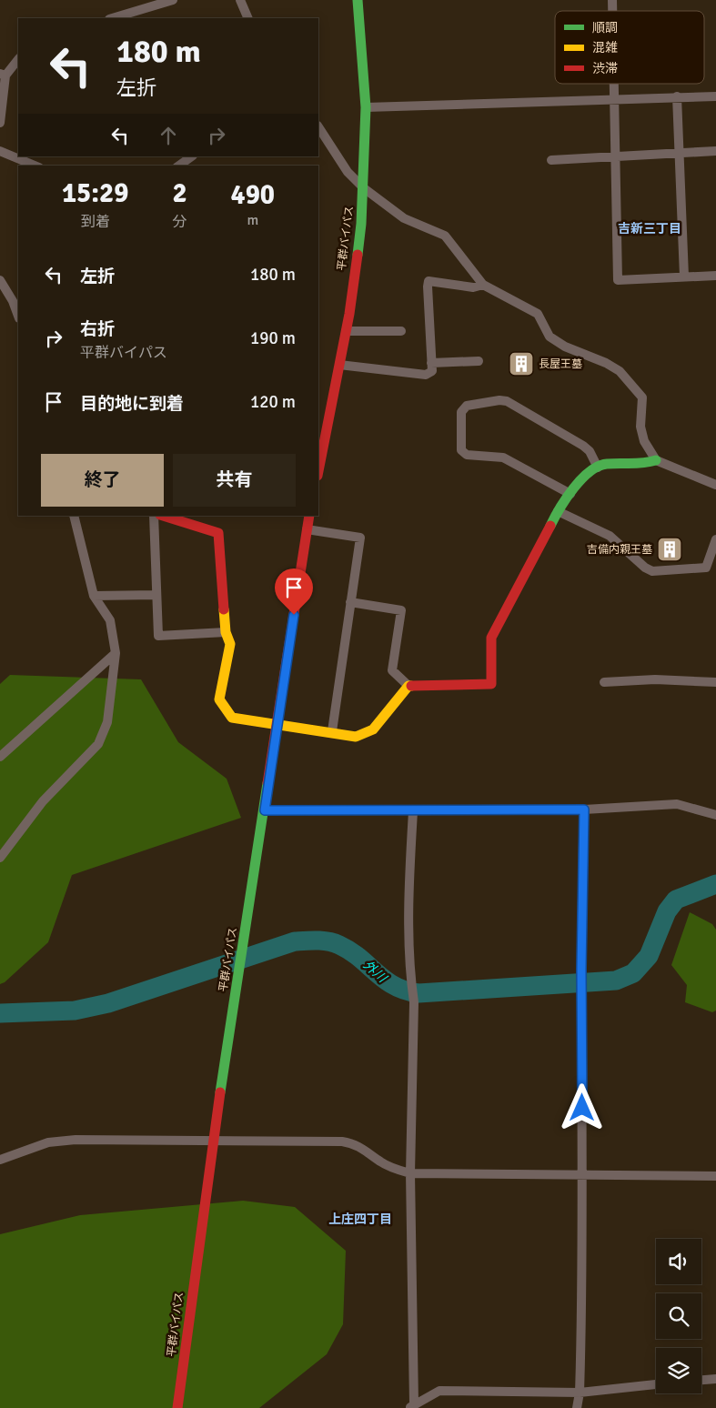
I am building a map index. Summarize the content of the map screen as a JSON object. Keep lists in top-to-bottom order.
{
  "streets": {
    "main road": ["平群バイパス"]
  },
  "districts": ["吉新三丁目", "上庄四丁目"],
  "water": ["外川"],
  "places": {
    "building": ["長屋王墓", "吉備内親王墓"]
  },
  "legend": ["順調", "混雑", "渋滞"],
  "page": {
    "turn": ["180 m", "左折"],
    "eta": [
      "15:29",
      "到着",
      "2",
      "分",
      "490",
      "m"
    ],
    "list": [
      {
        "name": "左折",
        "value": "180 m"
      },
      {
        "name": "右折",
        "note": "平群バイパス",
        "value": "190 m"
      },
      {
        "name": "目的地に到着",
        "value": "120 m"
      }
    ],
    "buttons": ["終了", "共有"]
  }
}
